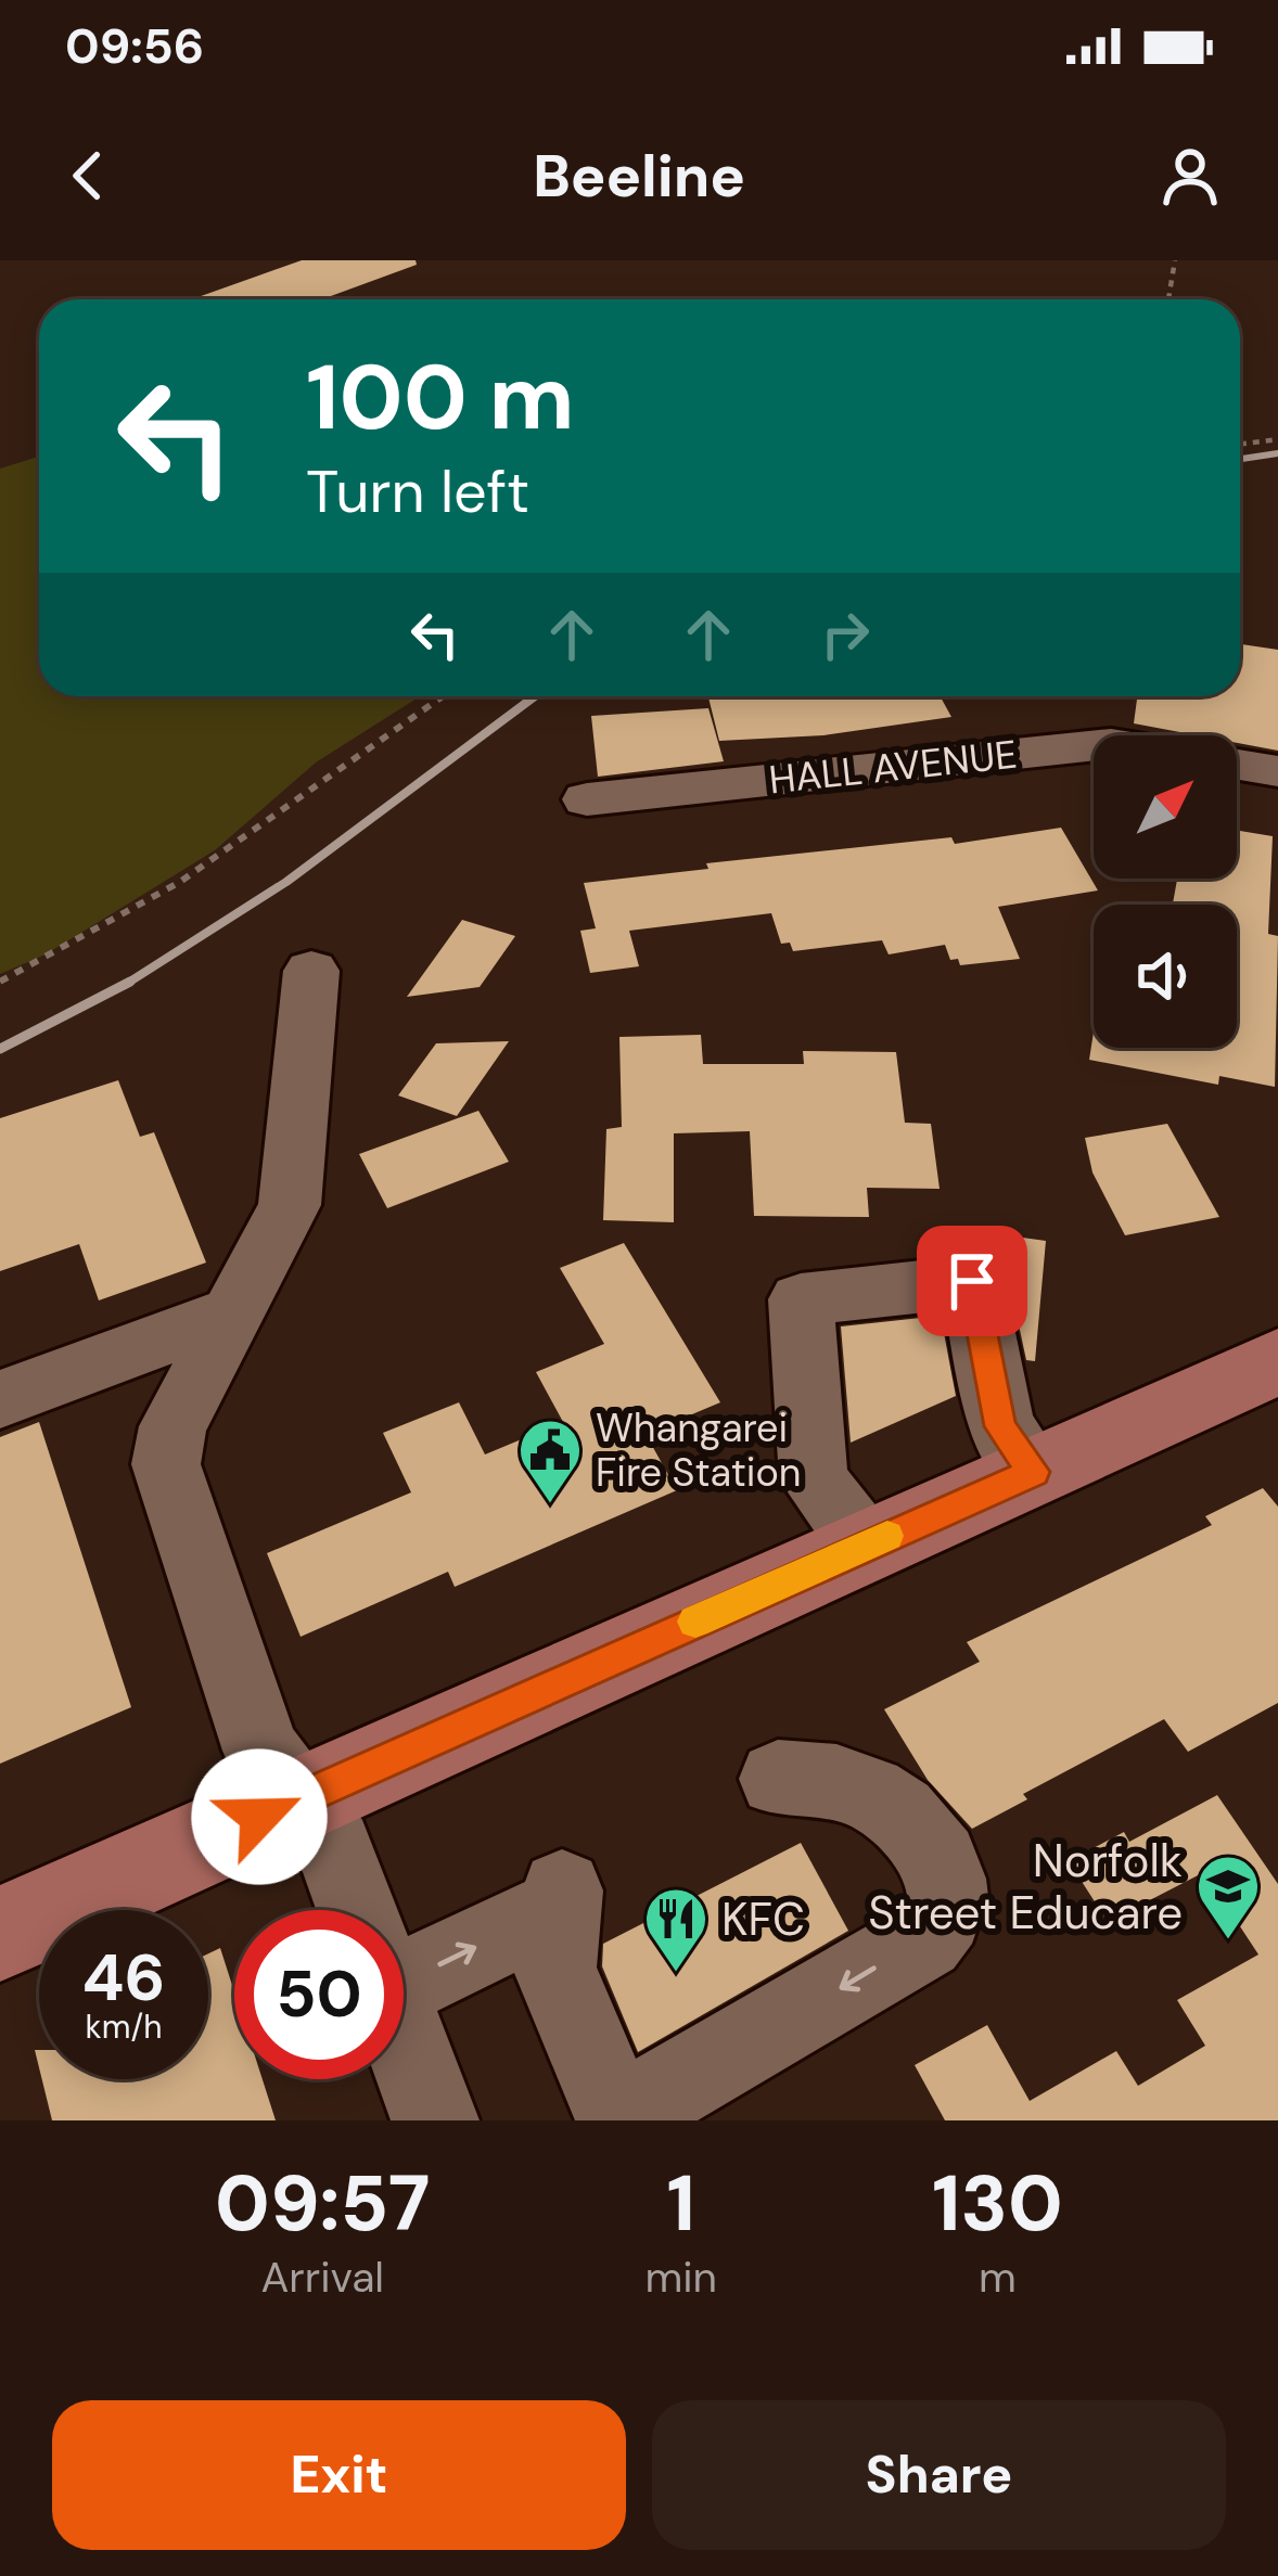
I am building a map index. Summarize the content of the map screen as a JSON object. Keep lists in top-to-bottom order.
{
  "streets": {
    "street": ["HALL AVENUE"]
  },
  "places": {
    "public building": ["Whangarei Fire Station"],
    "school or university": ["Norfolk Street Educare"],
    "restaurant": ["KFC"]
  },
  "north": "top right",
  "page": {
    "status": "09:56",
    "header": "Beeline",
    "turn": ["100 m", "Turn left"],
    "speed": "46 km/h",
    "limit": "50",
    "eta": [
      "09:57",
      "Arrival",
      "1",
      "min",
      "130",
      "m"
    ],
    "buttons": ["Exit", "Share"]
  }
}
